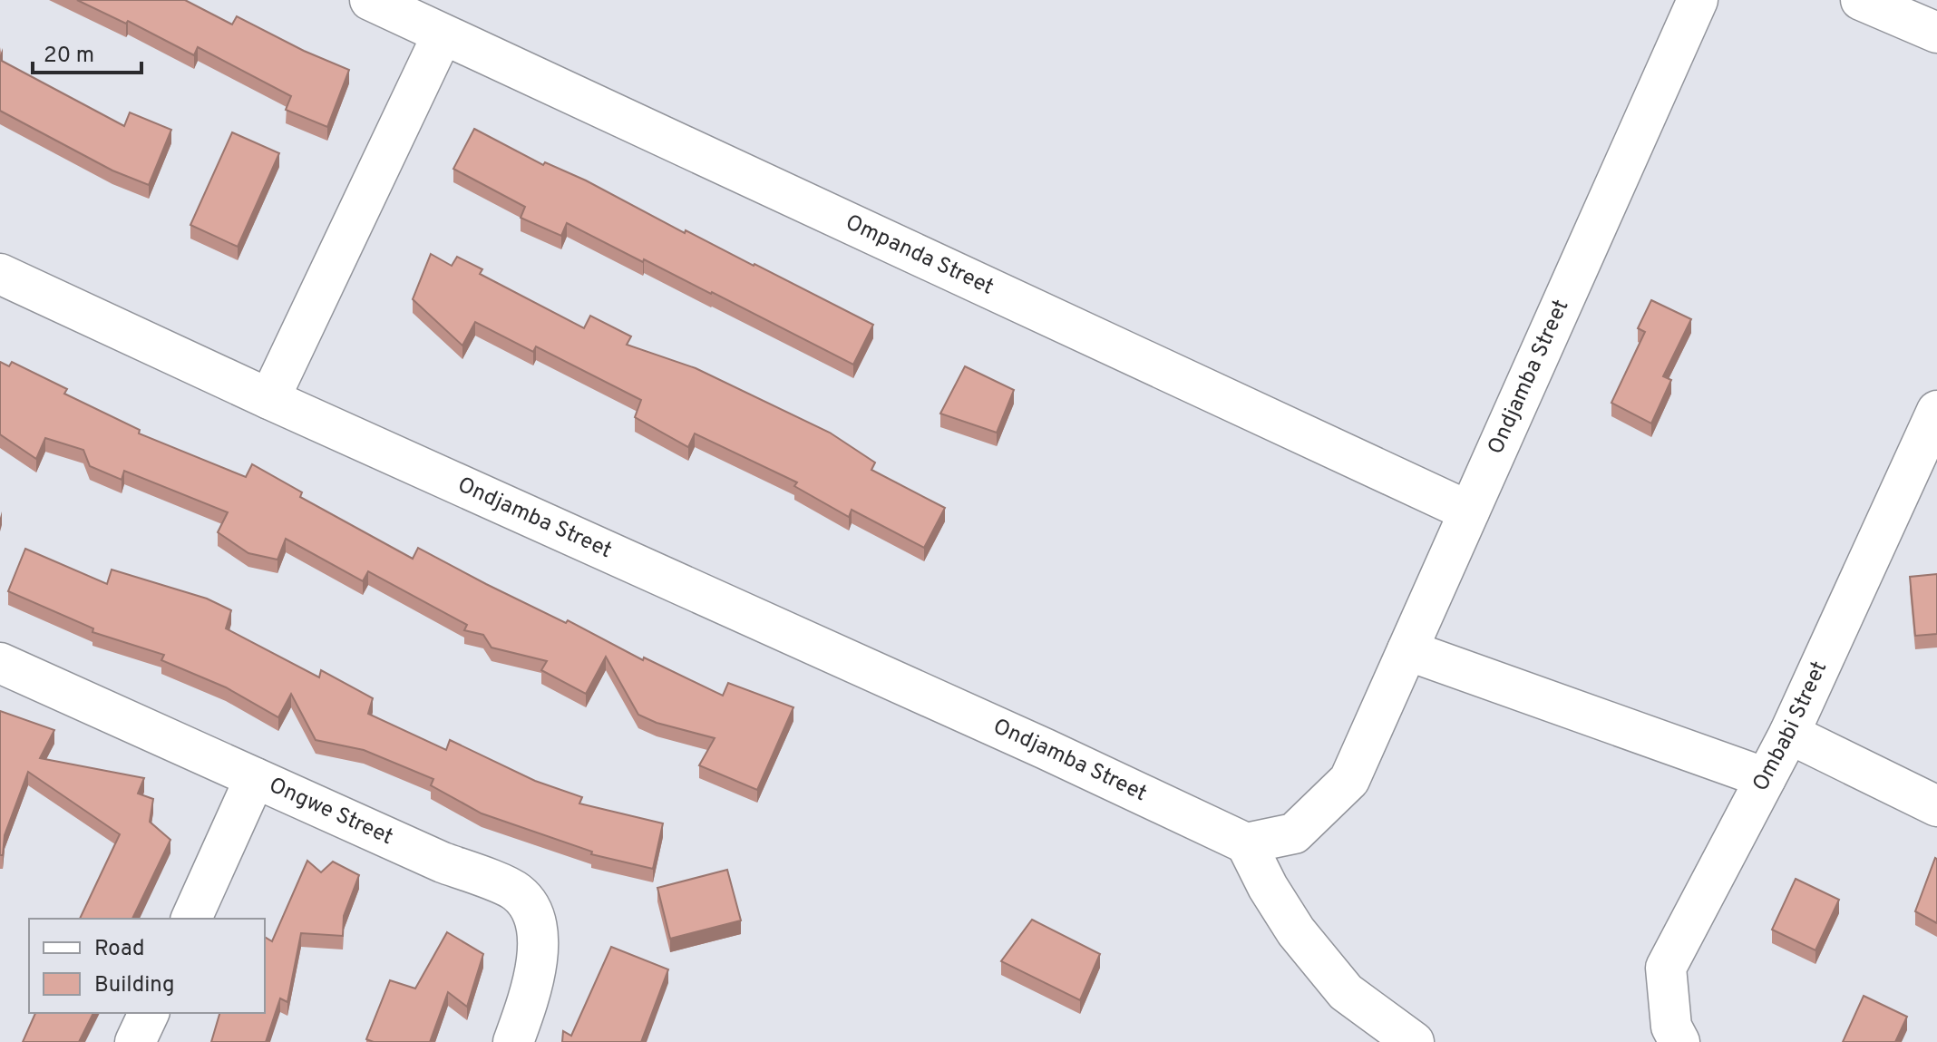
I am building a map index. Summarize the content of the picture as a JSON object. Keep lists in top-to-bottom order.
{
  "streets": {
    "street": [
      "Ompanda Street",
      "Ondjamba Street",
      "Ombabi Street",
      "Ongwe Street"
    ]
  },
  "crossings": [
    ["Ompanda Street", "Ondjamba Street"]
  ],
  "legend": ["Road", "Building"],
  "scale_bar": "20 m"
}
